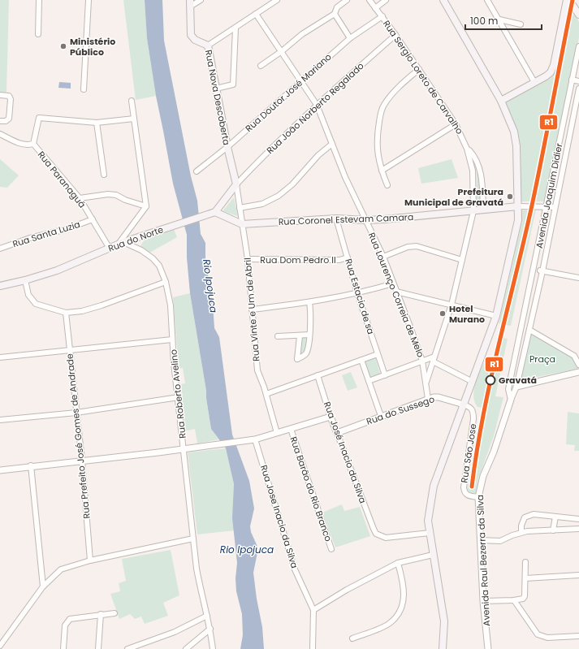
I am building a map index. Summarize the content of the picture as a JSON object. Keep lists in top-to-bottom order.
{
  "streets": {
    "main road": ["Rua Nova Descoberta", "Rua Coronel Estevam Camara", "Rua do Norte"],
    "street": [
      "Rua Sergio Loreto de Carvalho",
      "Rua Doutor José Mariano",
      "Rua João Norberto Regalado",
      "Rua Paranaguá",
      "Avenida Joaquim Didier",
      "Rua Santa Luzia",
      "Rua Dom Pedro II",
      "Rua Lourenço Correia de Melo",
      "Rua Estacio de sa",
      "Rua Vinte e Um de Abril",
      "Rua Roberto Avelino",
      "Rua do Sussego",
      "Rua Prefeito José Gomes de Andrade",
      "Rua José Inacio da Silva",
      "Rua São Jose",
      "Rua Barão do Rio Branco",
      "Rua Jose Inacio da Silva",
      "Avenida Raul Bezerra da Silva"
    ]
  },
  "crossings": [
    ["Rua Sergio Loreto de Carvalho", "Rua Doutor José Mariano"],
    ["Rua Sergio Loreto de Carvalho", "Rua João Norberto Regalado"],
    ["Rua Sergio Loreto de Carvalho", "Rua Coronel Estevam Camara"],
    ["Rua Sergio Loreto de Carvalho", "Rua Lourenço Correia de Melo"],
    ["Rua Doutor José Mariano", "Rua Nova Descoberta"],
    ["Rua Doutor José Mariano", "Rua Lourenço Correia de Melo"],
    ["Rua Nova Descoberta", "Rua João Norberto Regalado"],
    ["Rua Nova Descoberta", "Rua Vinte e Um de Abril"],
    ["Rua João Norberto Regalado", "Rua Lourenço Correia de Melo"],
    ["Rua João Norberto Regalado", "Rua Vinte e Um de Abril"],
    ["Rua Paranaguá", "Rua Santa Luzia"],
    ["Rua Paranaguá", "Rua do Norte"],
    ["Avenida Joaquim Didier", "Avenida Raul Bezerra da Silva"],
    ["Rua Coronel Estevam Camara", "Rua do Norte"],
    ["Rua Coronel Estevam Camara", "Rua Lourenço Correia de Melo"],
    ["Rua Coronel Estevam Camara", "Rua Estacio de sa"],
    ["Rua Coronel Estevam Camara", "Rua Vinte e Um de Abril"],
    ["Rua do Norte", "Rua Roberto Avelino"],
    ["Rua Dom Pedro II", "Rua Estacio de sa"],
    ["Rua Dom Pedro II", "Rua Vinte e Um de Abril"],
    ["Rua Lourenço Correia de Melo", "Rua do Sussego"],
    ["Rua do Sussego", "Rua José Inacio da Silva"],
    ["Rua do Sussego", "Rua São Jose"],
    ["Rua São Jose", "Avenida Raul Bezerra da Silva"]
  ],
  "water": ["Rio Ipojuca"],
  "parks": ["Praça"],
  "places": [
    "Ministério Público",
    "Prefeitura Municipal de Gravatá",
    "Hotel Murano",
    "Gravatá"
  ],
  "lines": ["transit line R1"],
  "scale_bar": "100 m"
}
